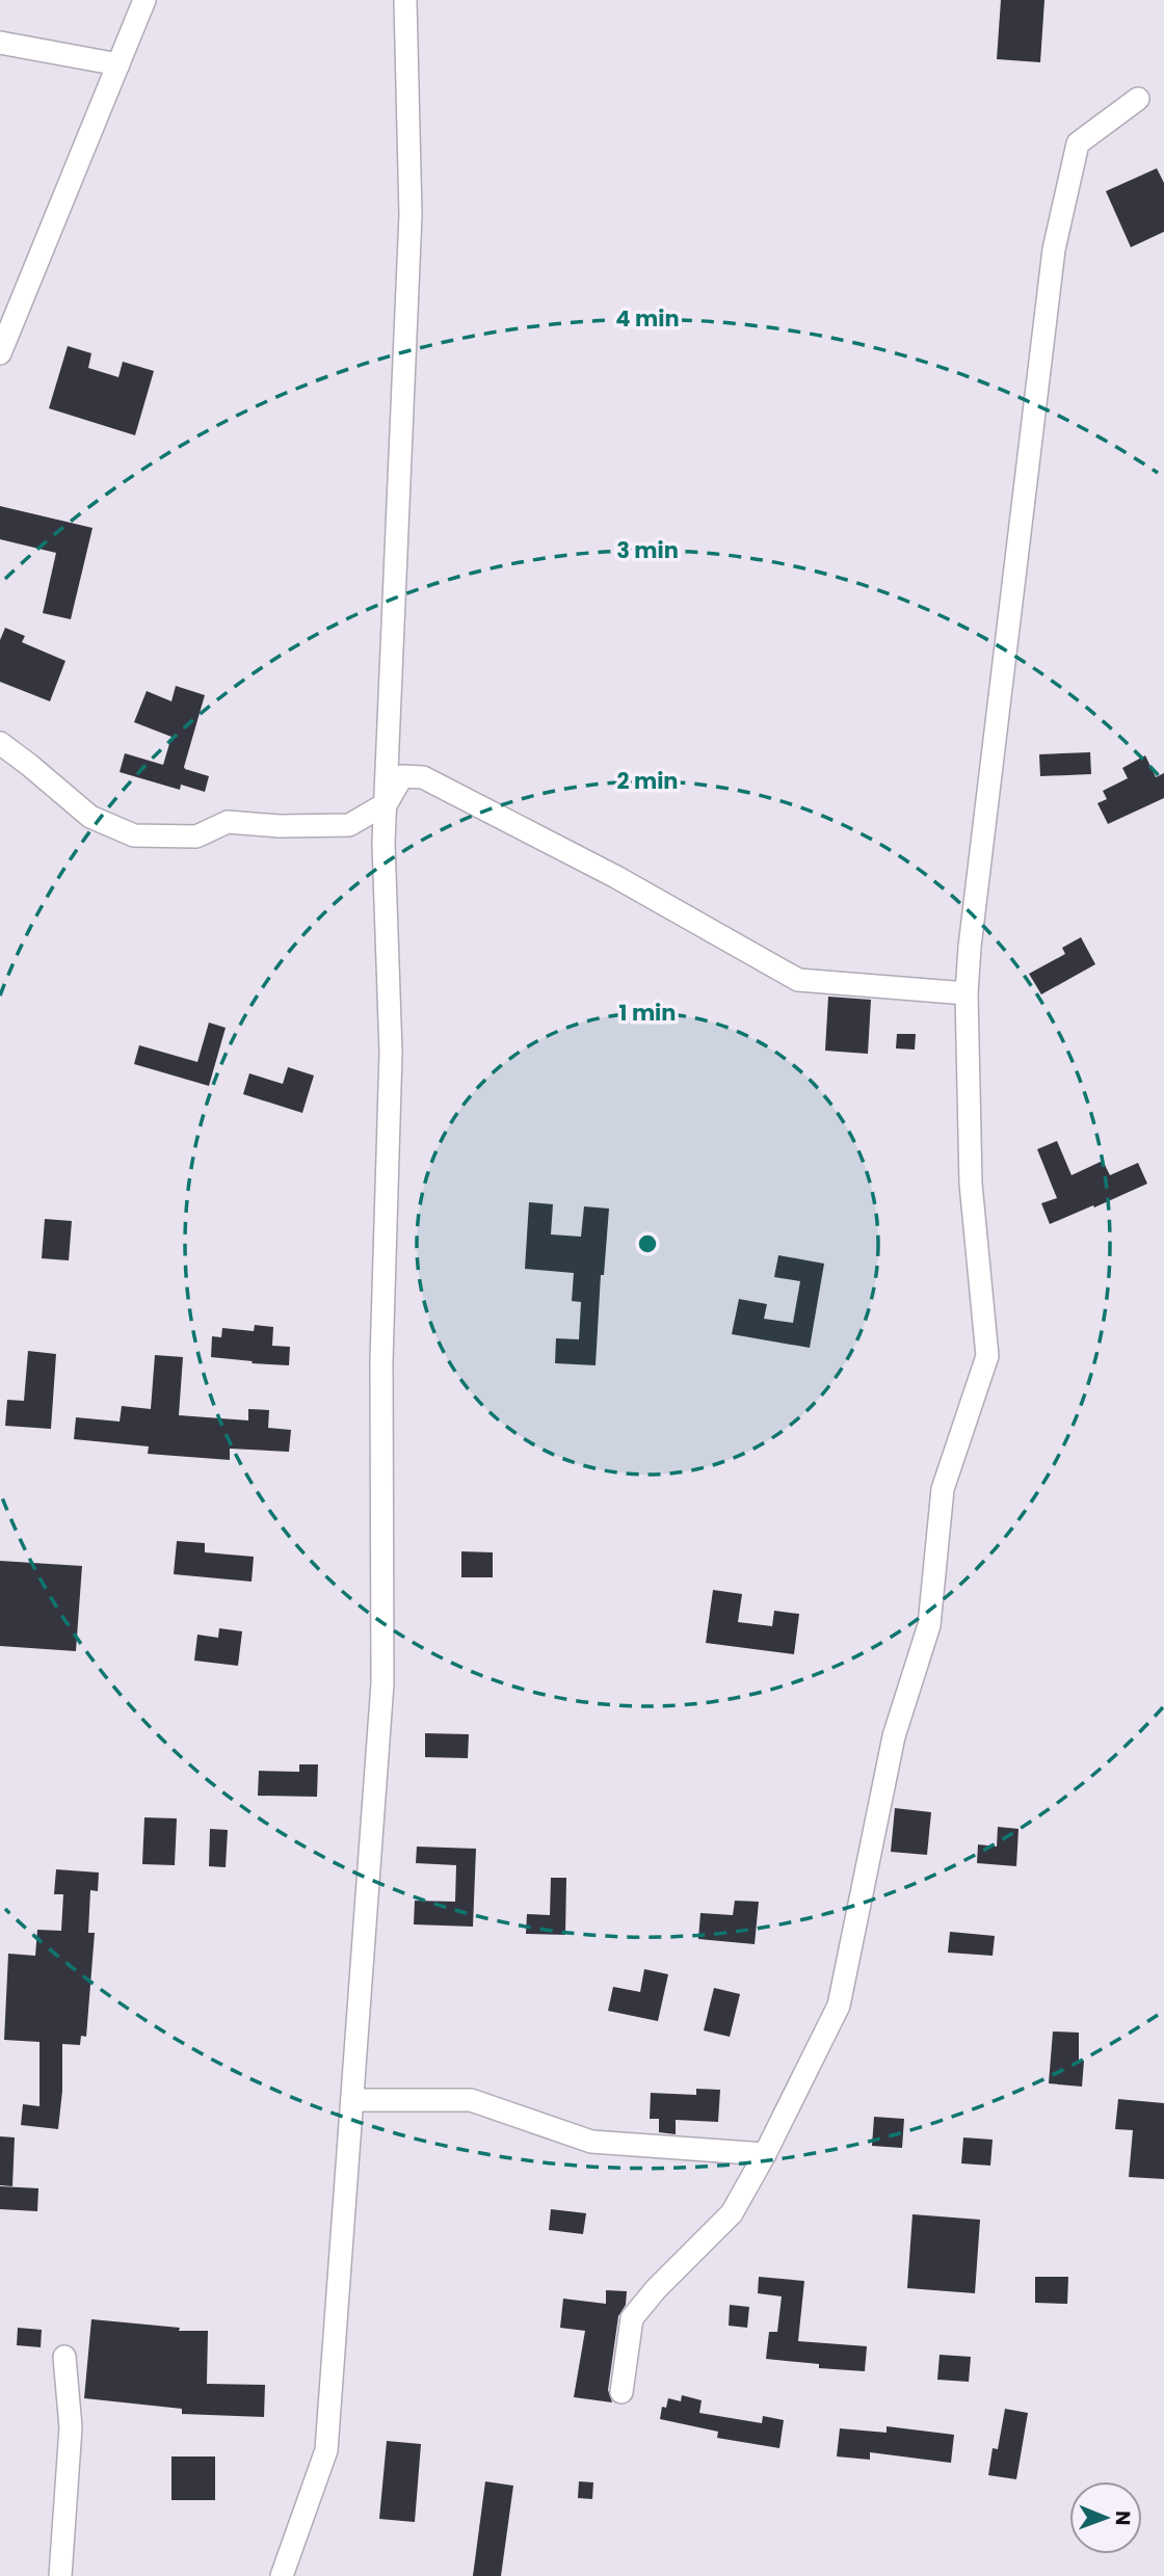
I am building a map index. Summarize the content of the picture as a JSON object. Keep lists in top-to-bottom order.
{
  "north": "right",
  "rings": [
    "4 min",
    "3 min",
    "2 min",
    "1 min"
  ]
}
